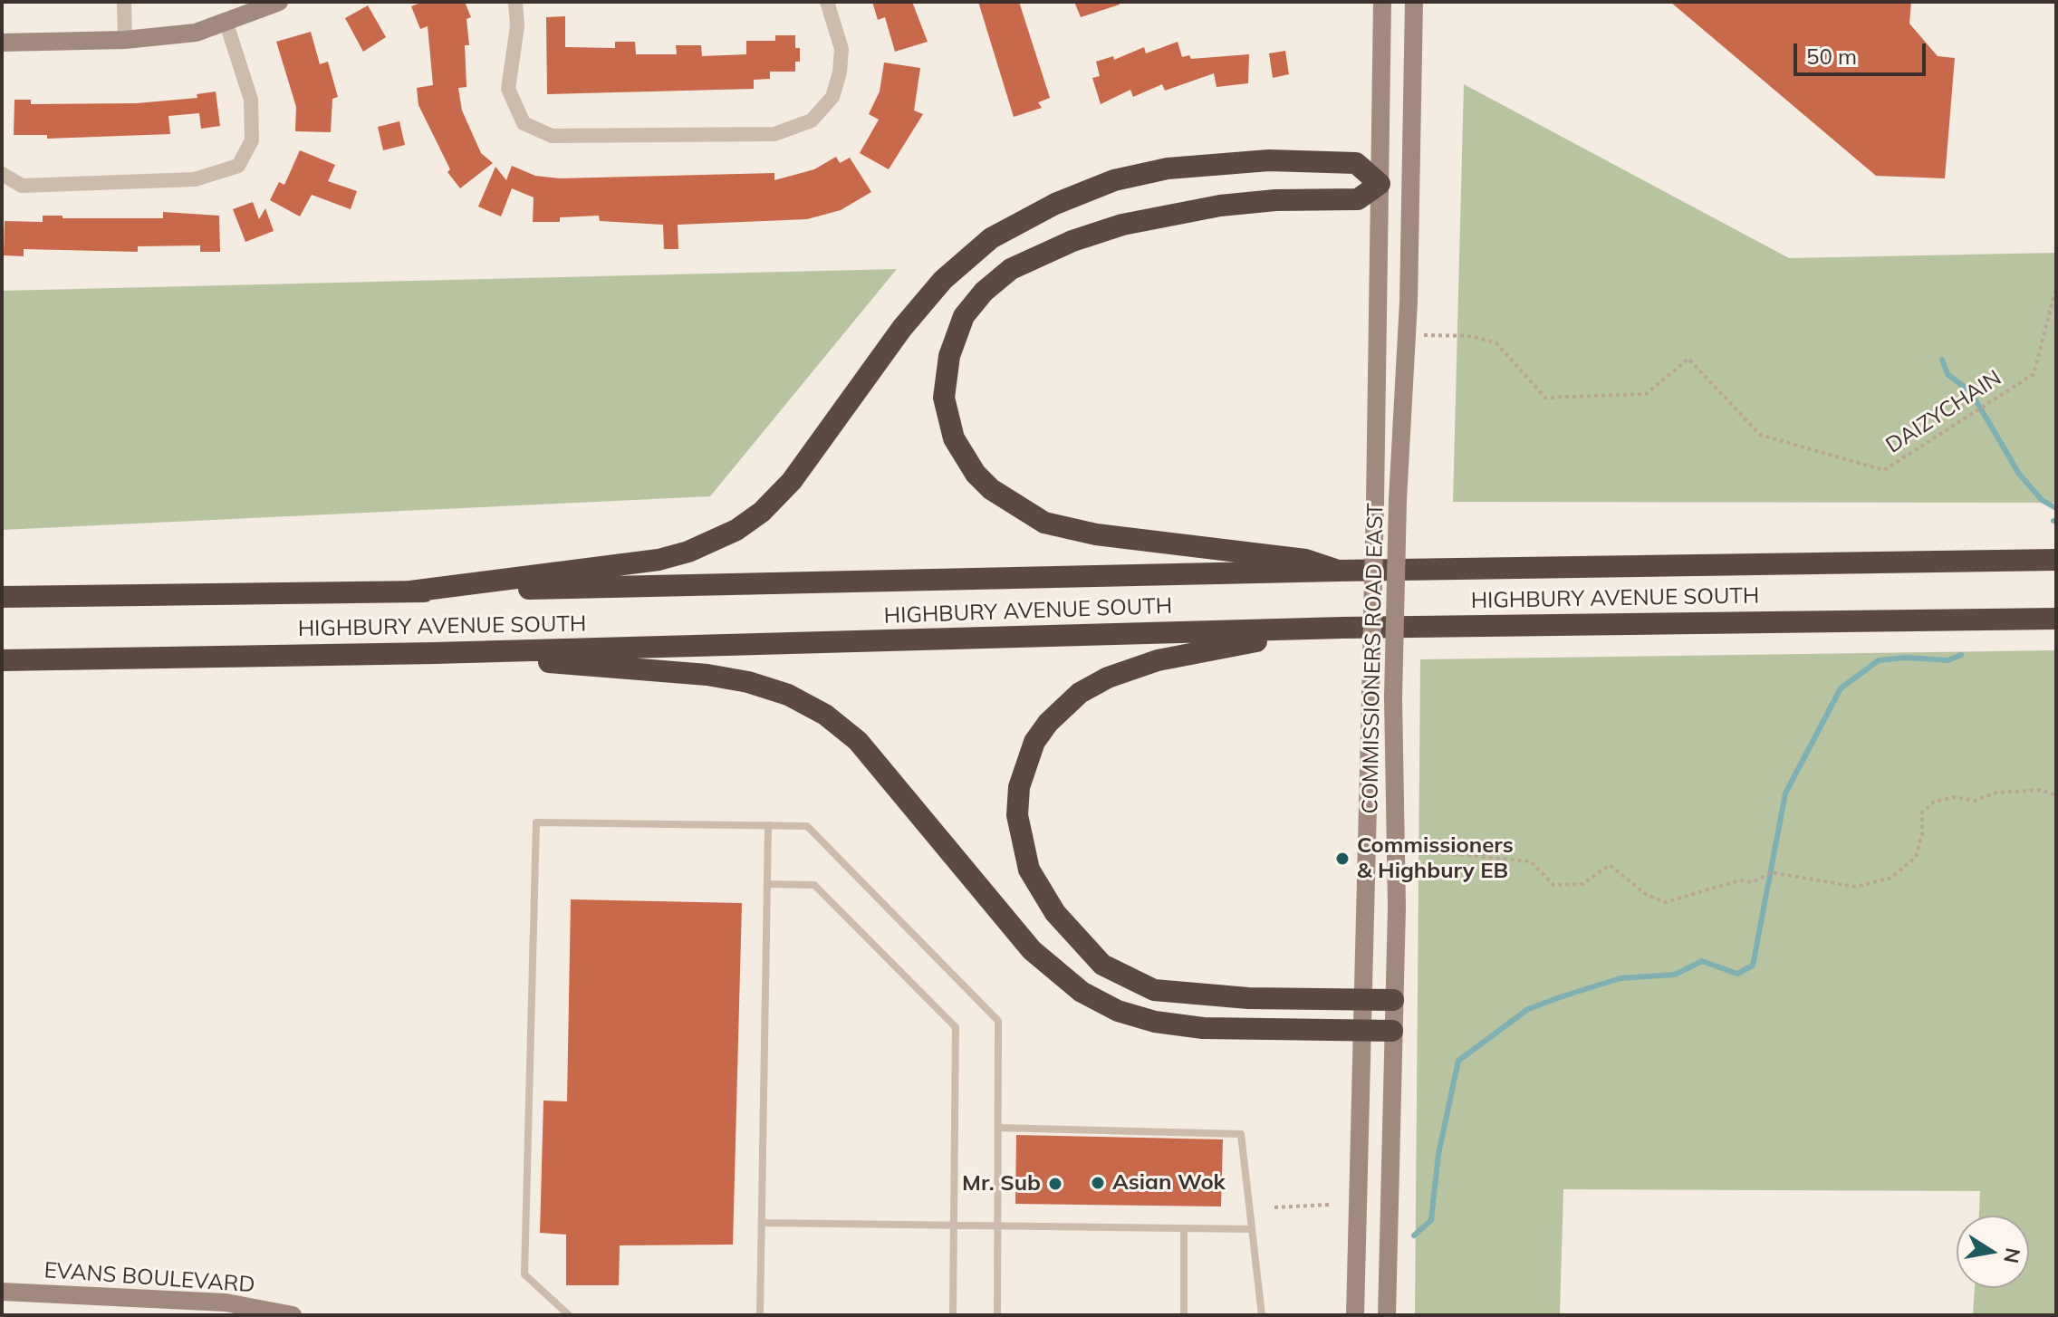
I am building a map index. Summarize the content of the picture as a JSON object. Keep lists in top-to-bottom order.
{
  "streets": {
    "highway": ["HIGHBURY AVENUE SOUTH"],
    "main road": ["COMMISSIONERS ROAD EAST", "EVANS BOULEVARD"],
    "path": ["DAIZYCHAIN"]
  },
  "places": ["Commissioners & Highbury EB", "Asian Wok", "Mr. Sub"],
  "scale_bar": "50 m",
  "north": "right"
}
